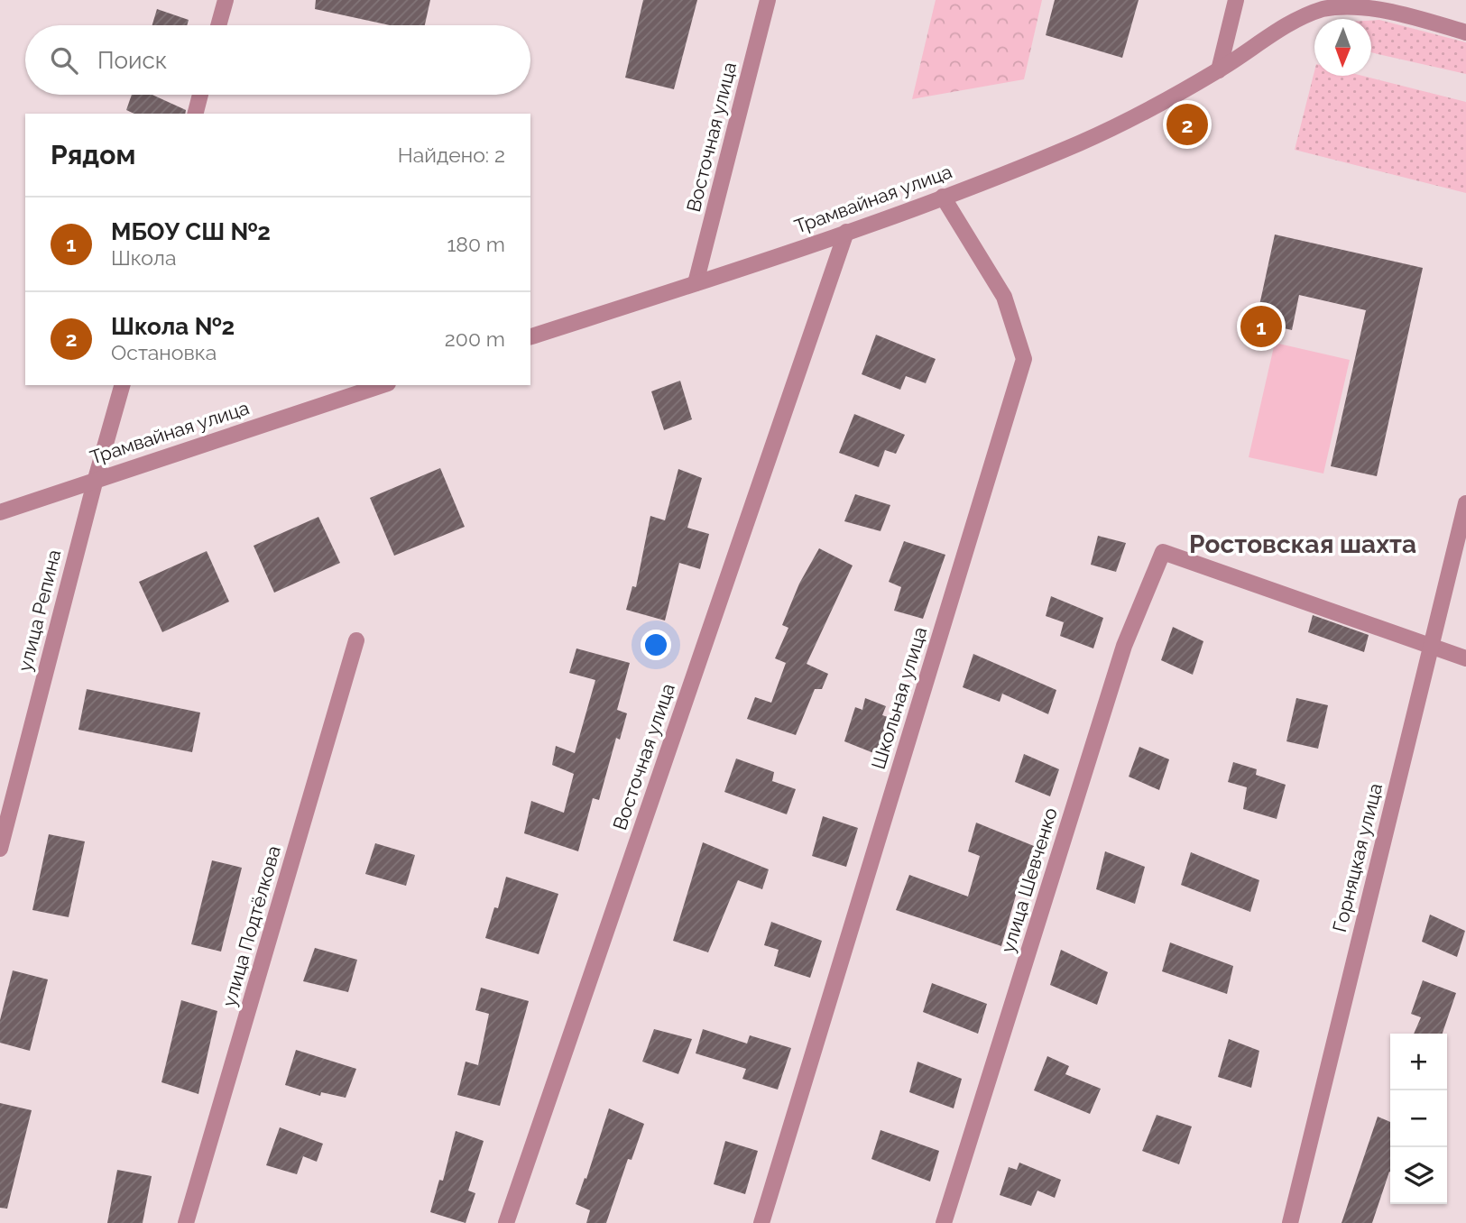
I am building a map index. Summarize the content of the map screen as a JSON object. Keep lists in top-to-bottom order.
{
  "streets": {
    "street": [
      "Восточная улица",
      "Трамвайная улица",
      "улица Репина",
      "Школьная улица",
      "Горняцкая улица",
      "улица Шевченко",
      "улица Подтёлкова"
    ]
  },
  "crossings": [
    ["Восточная улица", "Трамвайная улица"],
    ["Трамвайная улица", "улица Репина"],
    ["Трамвайная улица", "Школьная улица"],
    ["Горняцкая улица", "улица Шевченко"]
  ],
  "districts": ["Ростовская шахта"],
  "north": "bottom",
  "page": {
    "search": "Поиск",
    "pins": ["2", "1"],
    "heading": ["Рядом", "Найдено: 2"],
    "list": [
      {
        "mark": "1",
        "name": "МБОУ СШ №2",
        "note": "Школа",
        "value": "180 m"
      },
      {
        "mark": "2",
        "name": "Школа №2",
        "note": "Остановка",
        "value": "200 m"
      }
    ],
    "map_buttons": ["+", "−"]
  }
}
